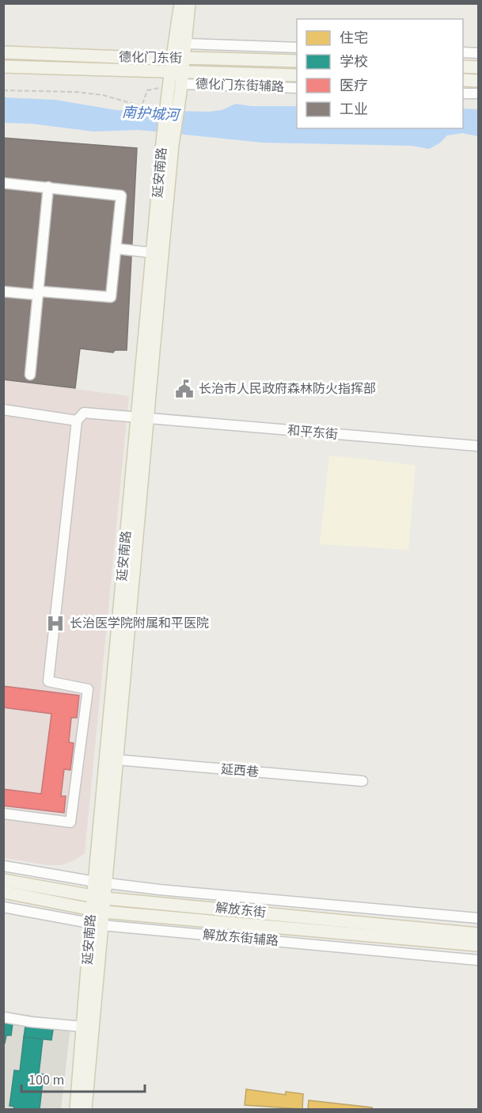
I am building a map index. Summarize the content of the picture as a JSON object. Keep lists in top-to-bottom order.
{
  "streets": {
    "main road": ["德化门东街", "延安南路", "解放东街"],
    "street": [
      "德化门东街辅路",
      "和平东街",
      "延西巷",
      "解放东街辅路"
    ]
  },
  "crossings": [
    ["德化门东街", "德化门东街辅路"],
    ["德化门东街", "延安南路"],
    ["德化门东街辅路", "延安南路"],
    ["延安南路", "和平东街"],
    ["延安南路", "延西巷"],
    ["延安南路", "解放东街"],
    ["延安南路", "解放东街辅路"]
  ],
  "water": ["南护城河"],
  "places": {
    "public building": ["长治市人民政府森林防火指挥部"],
    "hospital": ["长治医学院附属和平医院"]
  },
  "legend": [
    "住宅",
    "学校",
    "医疗",
    "工业"
  ],
  "scale_bar": "100 m"
}
